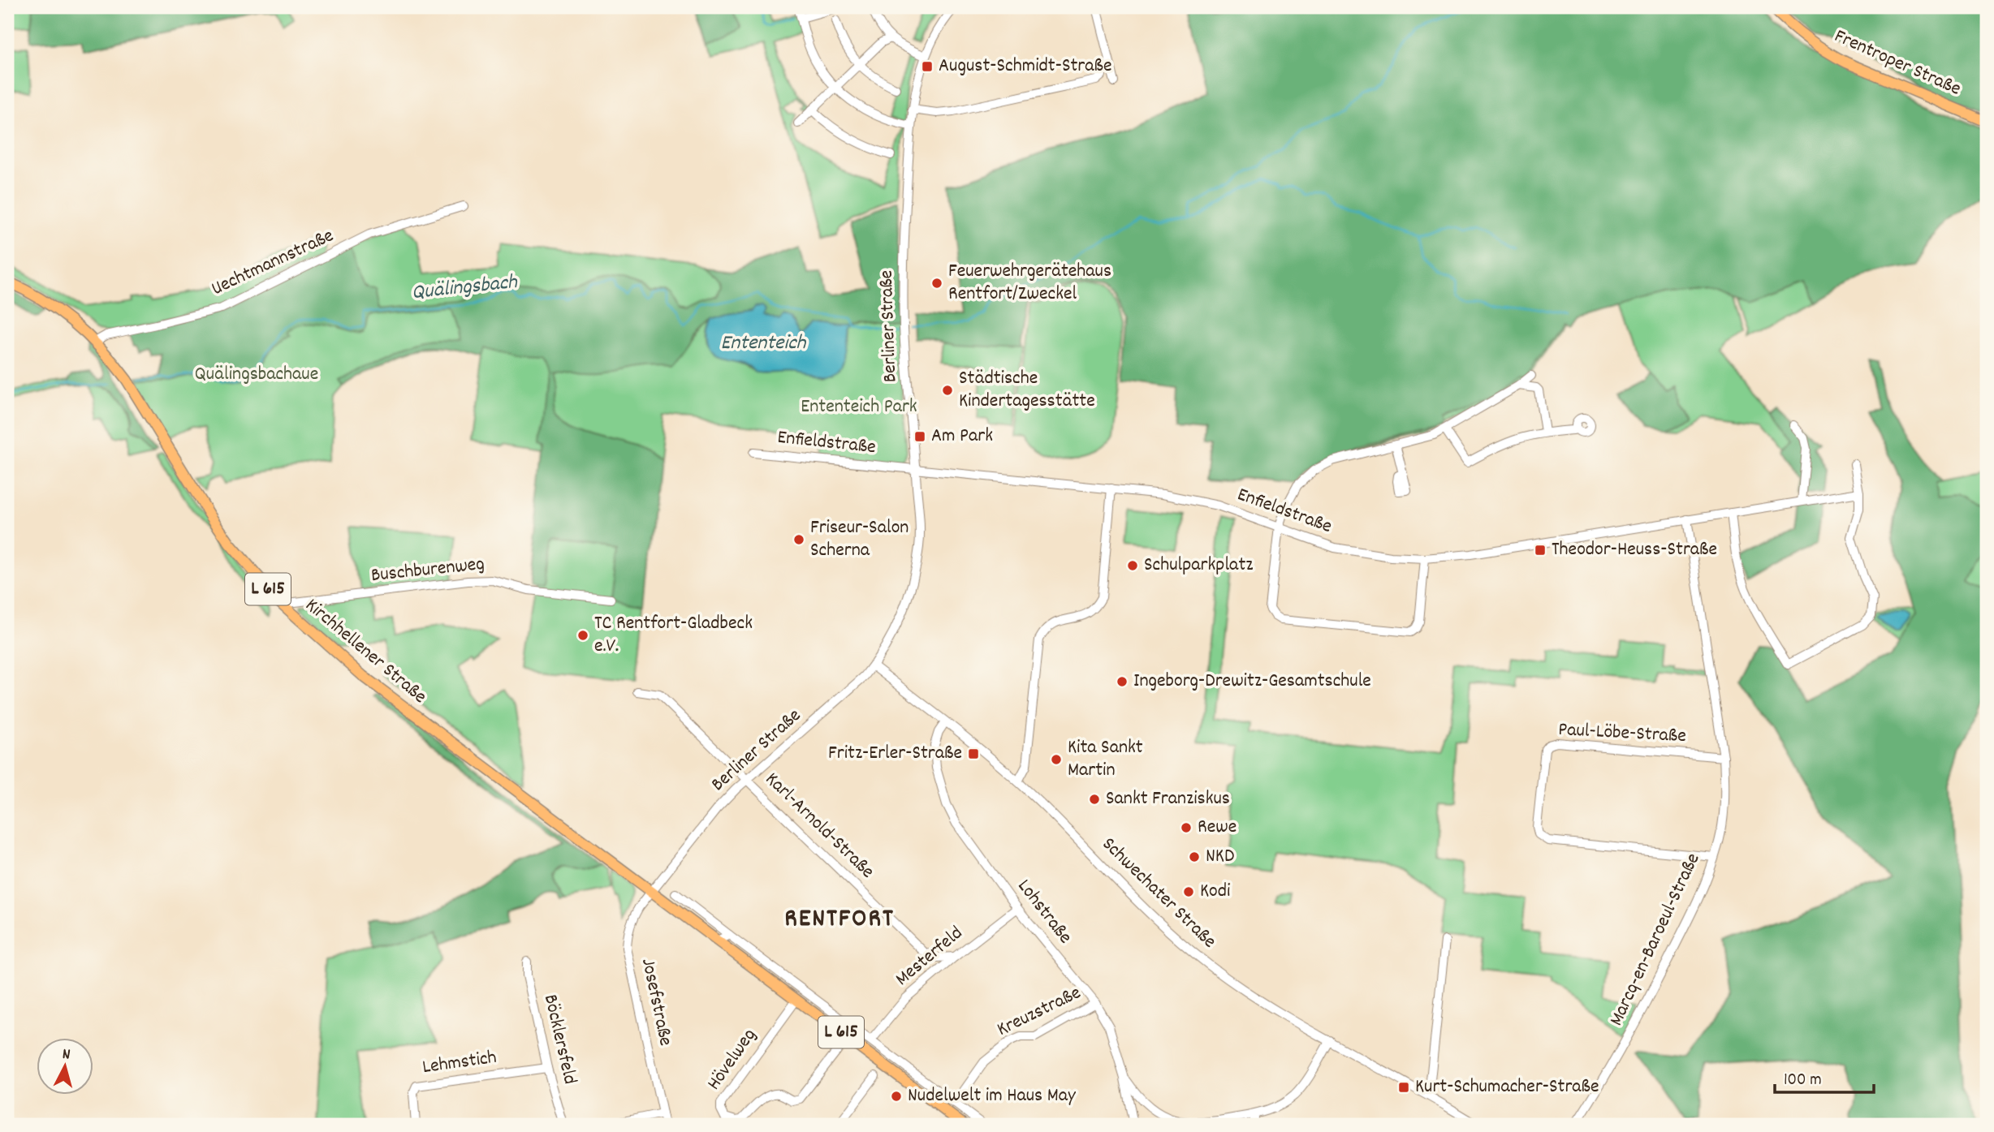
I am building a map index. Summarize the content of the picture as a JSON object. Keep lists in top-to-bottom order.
{
  "streets": {
    "main road": ["Frentroper Straße", "L 615", "Kirchhellener Straße"],
    "street": [
      "Uechtmannstraße",
      "Berliner Straße",
      "Enfieldstraße",
      "Buschburenweg",
      "Paul-Löbe-Straße",
      "Karl-Arnold-Straße",
      "Schwechater Straße",
      "Lohstraße",
      "Marcq-en-Baroeul-Straße",
      "Mesterfeld",
      "Josefstraße",
      "Kreuzstraße",
      "Böcklersfeld",
      "Hövelweg",
      "Lehmstich"
    ]
  },
  "crossings": [
    ["Uechtmannstraße", "Kirchhellener Straße"],
    ["Berliner Straße", "Enfieldstraße"],
    ["Berliner Straße", "Kirchhellener Straße"],
    ["Berliner Straße", "Karl-Arnold-Straße"],
    ["Berliner Straße", "Schwechater Straße"],
    ["Berliner Straße", "Josefstraße"],
    ["Enfieldstraße", "Marcq-en-Baroeul-Straße"],
    ["Buschburenweg", "Kirchhellener Straße"],
    ["Kirchhellener Straße", "Josefstraße"],
    ["Kirchhellener Straße", "Hövelweg"],
    ["Paul-Löbe-Straße", "Marcq-en-Baroeul-Straße"],
    ["Karl-Arnold-Straße", "Mesterfeld"],
    ["Schwechater Straße", "Lohstraße"],
    ["Lohstraße", "Mesterfeld"],
    ["Lohstraße", "Kreuzstraße"],
    ["Böcklersfeld", "Lehmstich"]
  ],
  "districts": ["RENTFORT"],
  "water": ["Quälingsbach", "Ententeich"],
  "parks": ["Quälingsbachaue", "Ententeich Park"],
  "places": {
    "transit": [
      "August-Schmidt-Straße",
      "Am Park",
      "Theodor-Heuss-Straße",
      "Fritz-Erler-Straße",
      "Kurt-Schumacher-Straße"
    ],
    "other": [
      "Feuerwehrgerätehaus Rentfort/Zweckel",
      "Städtische Kindertagesstätte",
      "Friseur-Salon Scherna",
      "Schulparkplatz",
      "TC Rentfort-Gladbeck e.V.",
      "Ingeborg-Drewitz-Gesamtschule",
      "Kita Sankt Martin",
      "Sankt Franziskus",
      "Rewe",
      "NKD",
      "Kodi",
      "Nudelwelt im Haus May"
    ]
  },
  "scale_bar": "100 m",
  "north": "top"
}
